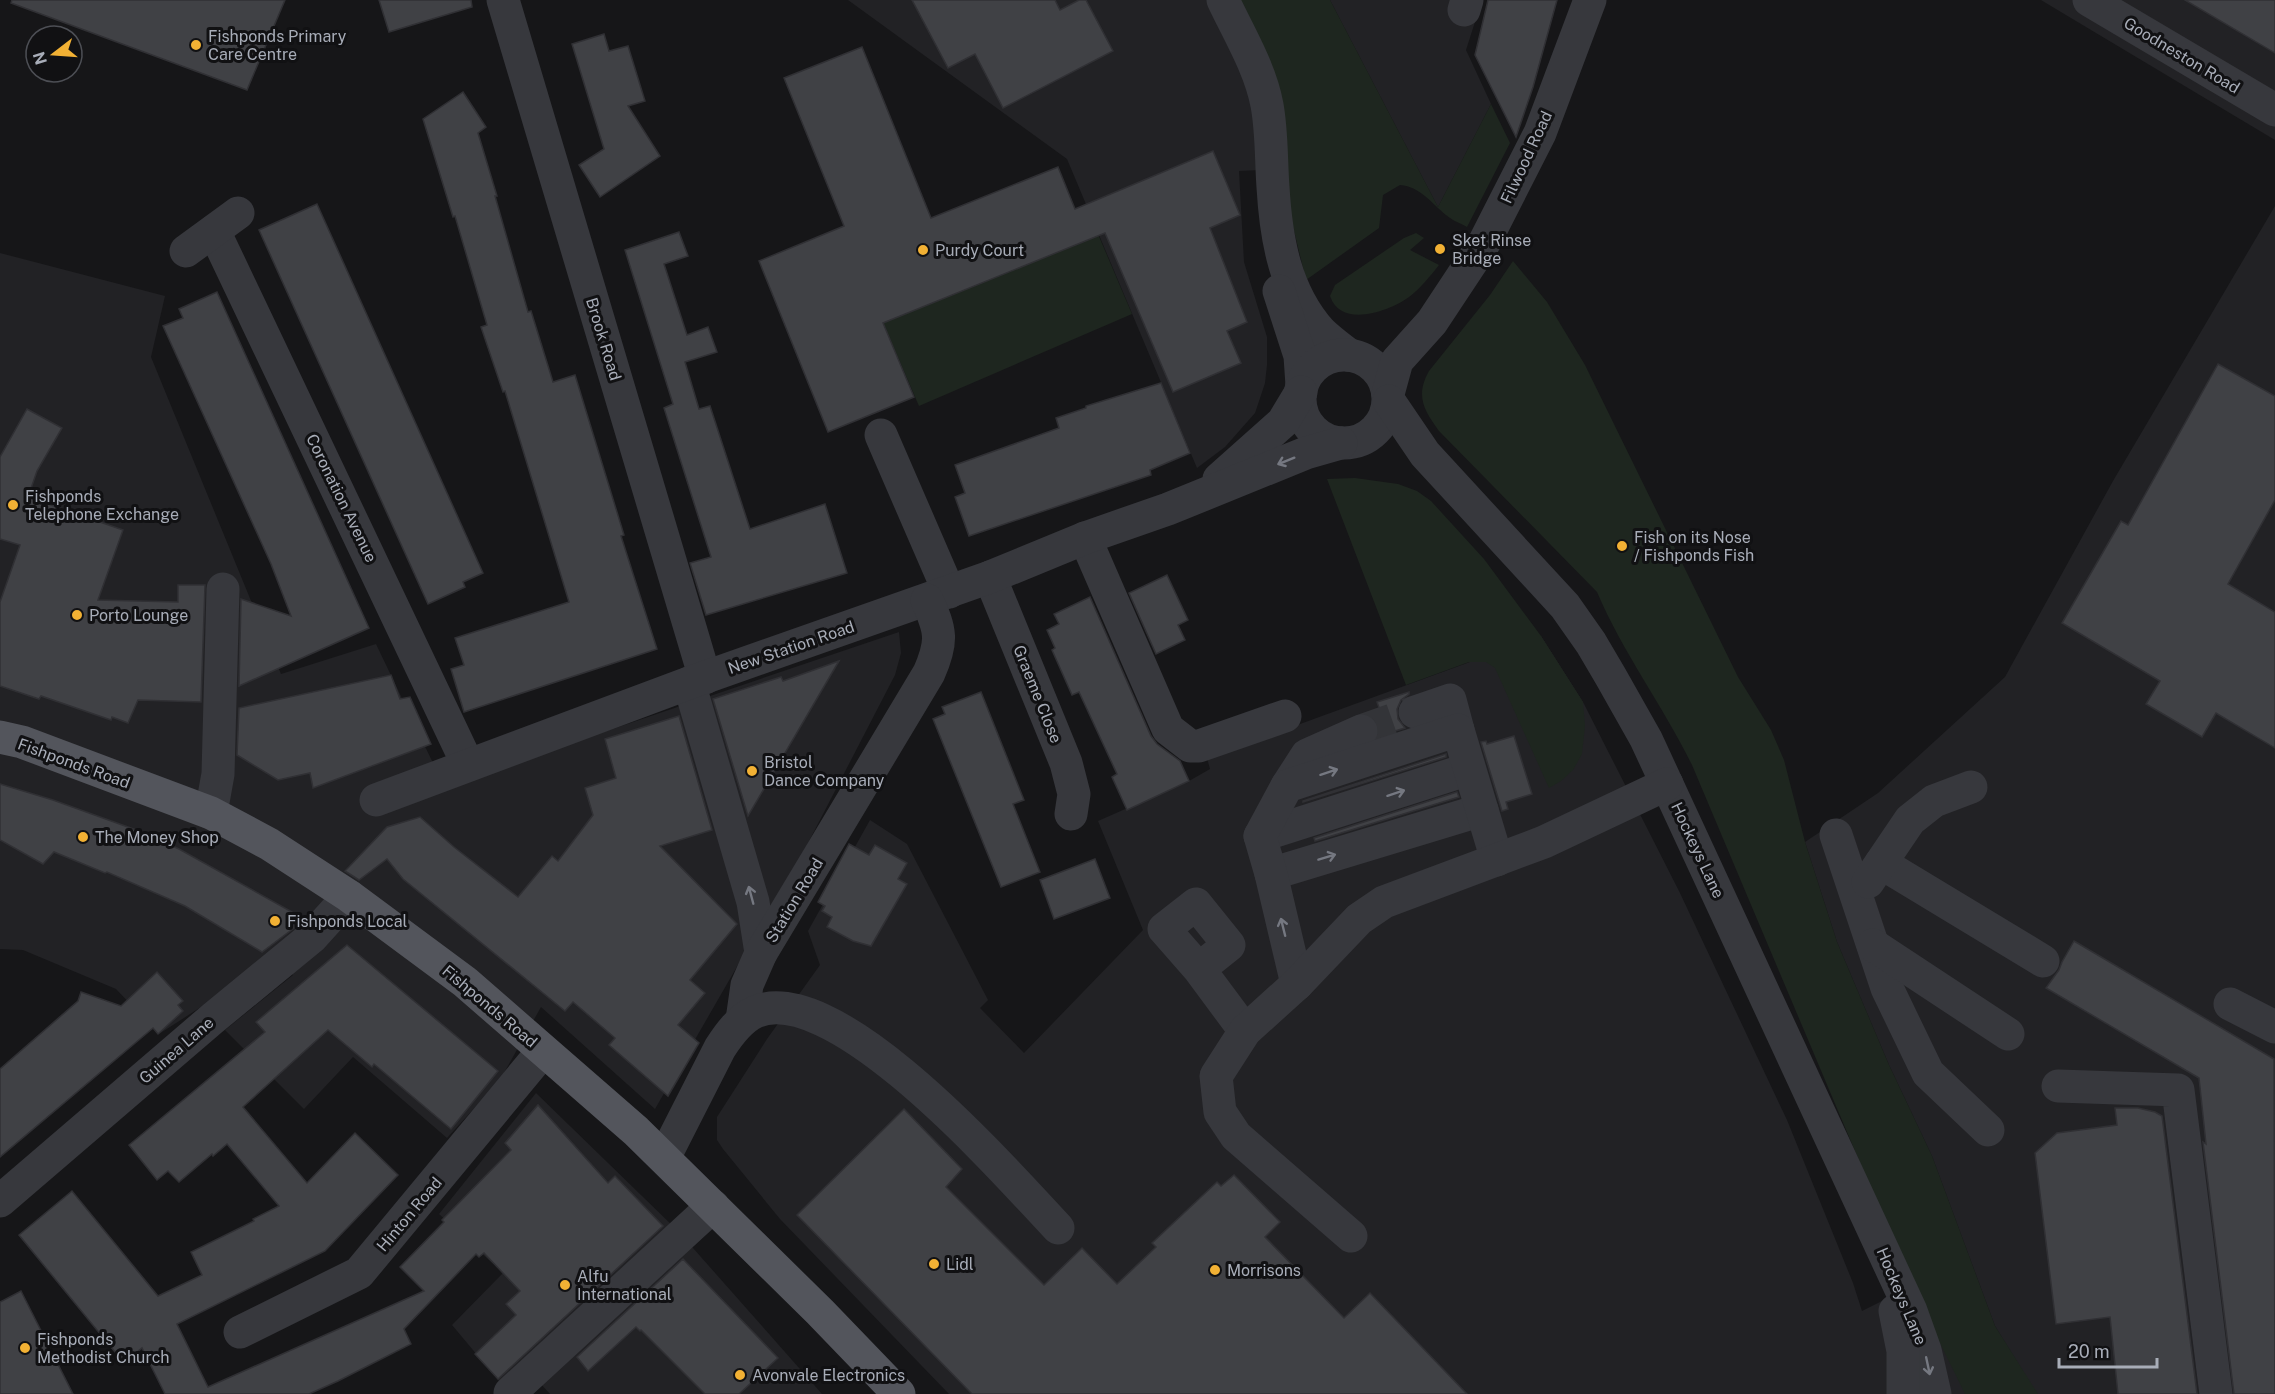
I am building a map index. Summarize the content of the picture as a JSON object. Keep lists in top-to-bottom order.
{
  "streets": {
    "main road": ["Fishponds Road"],
    "street": [
      "Goodneston Road",
      "Filwood Road",
      "Brook Road",
      "Coronation Avenue",
      "New Station Road",
      "Graeme Close",
      "Hockeys Lane",
      "Station Road",
      "Guinea Lane",
      "Hinton Road"
    ]
  },
  "crossings": [
    ["Filwood Road", "New Station Road"],
    ["Filwood Road", "Hockeys Lane"],
    ["Brook Road", "New Station Road"],
    ["Brook Road", "Station Road"],
    ["Coronation Avenue", "New Station Road"],
    ["New Station Road", "Graeme Close"],
    ["New Station Road", "Hockeys Lane"],
    ["New Station Road", "Station Road"],
    ["Fishponds Road", "Guinea Lane"],
    ["Fishponds Road", "Hinton Road"]
  ],
  "places": [
    "Fishponds Primary Care Centre",
    "Sket Rinse Bridge",
    "Purdy Court",
    "Fishponds Telephone Exchange",
    "Fish on its Nose / Fishponds Fish",
    "Porto Lounge",
    "Bristol Dance Company",
    "The Money Shop",
    "Fishponds Local",
    "Lidl",
    "Morrisons",
    "Alfu International",
    "Fishponds Methodist Church",
    "Avonvale Electronics"
  ],
  "scale_bar": "20 m",
  "north": "left"
}
